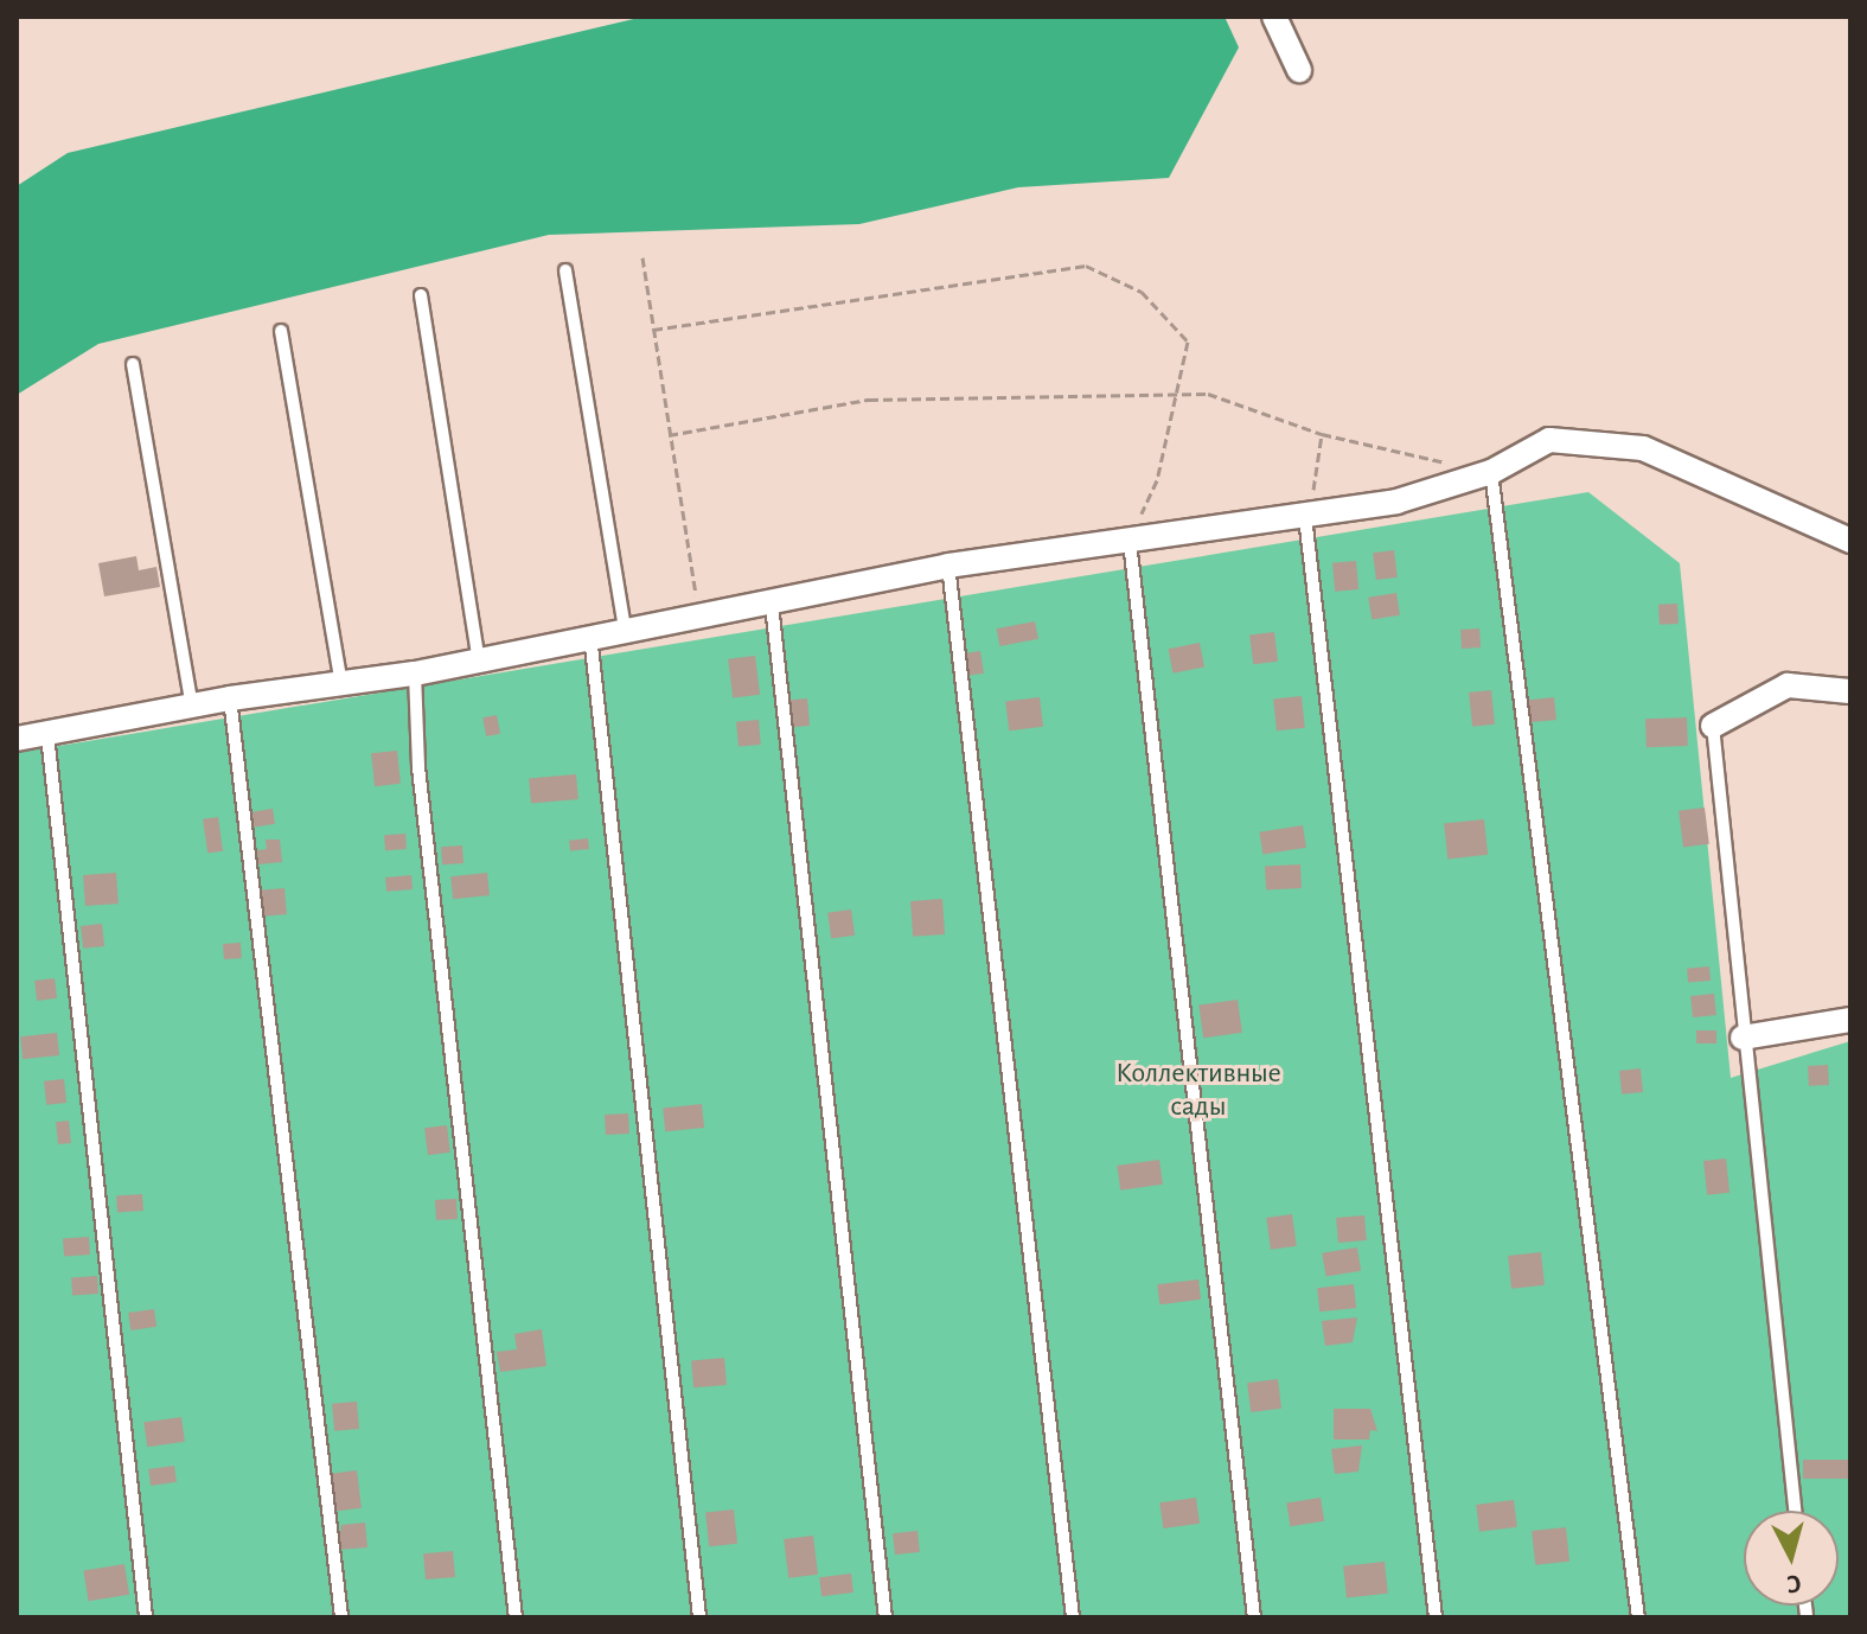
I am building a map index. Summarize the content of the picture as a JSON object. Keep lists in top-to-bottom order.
{
  "parks": ["Коллективные сады"],
  "north": "bottom"
}
